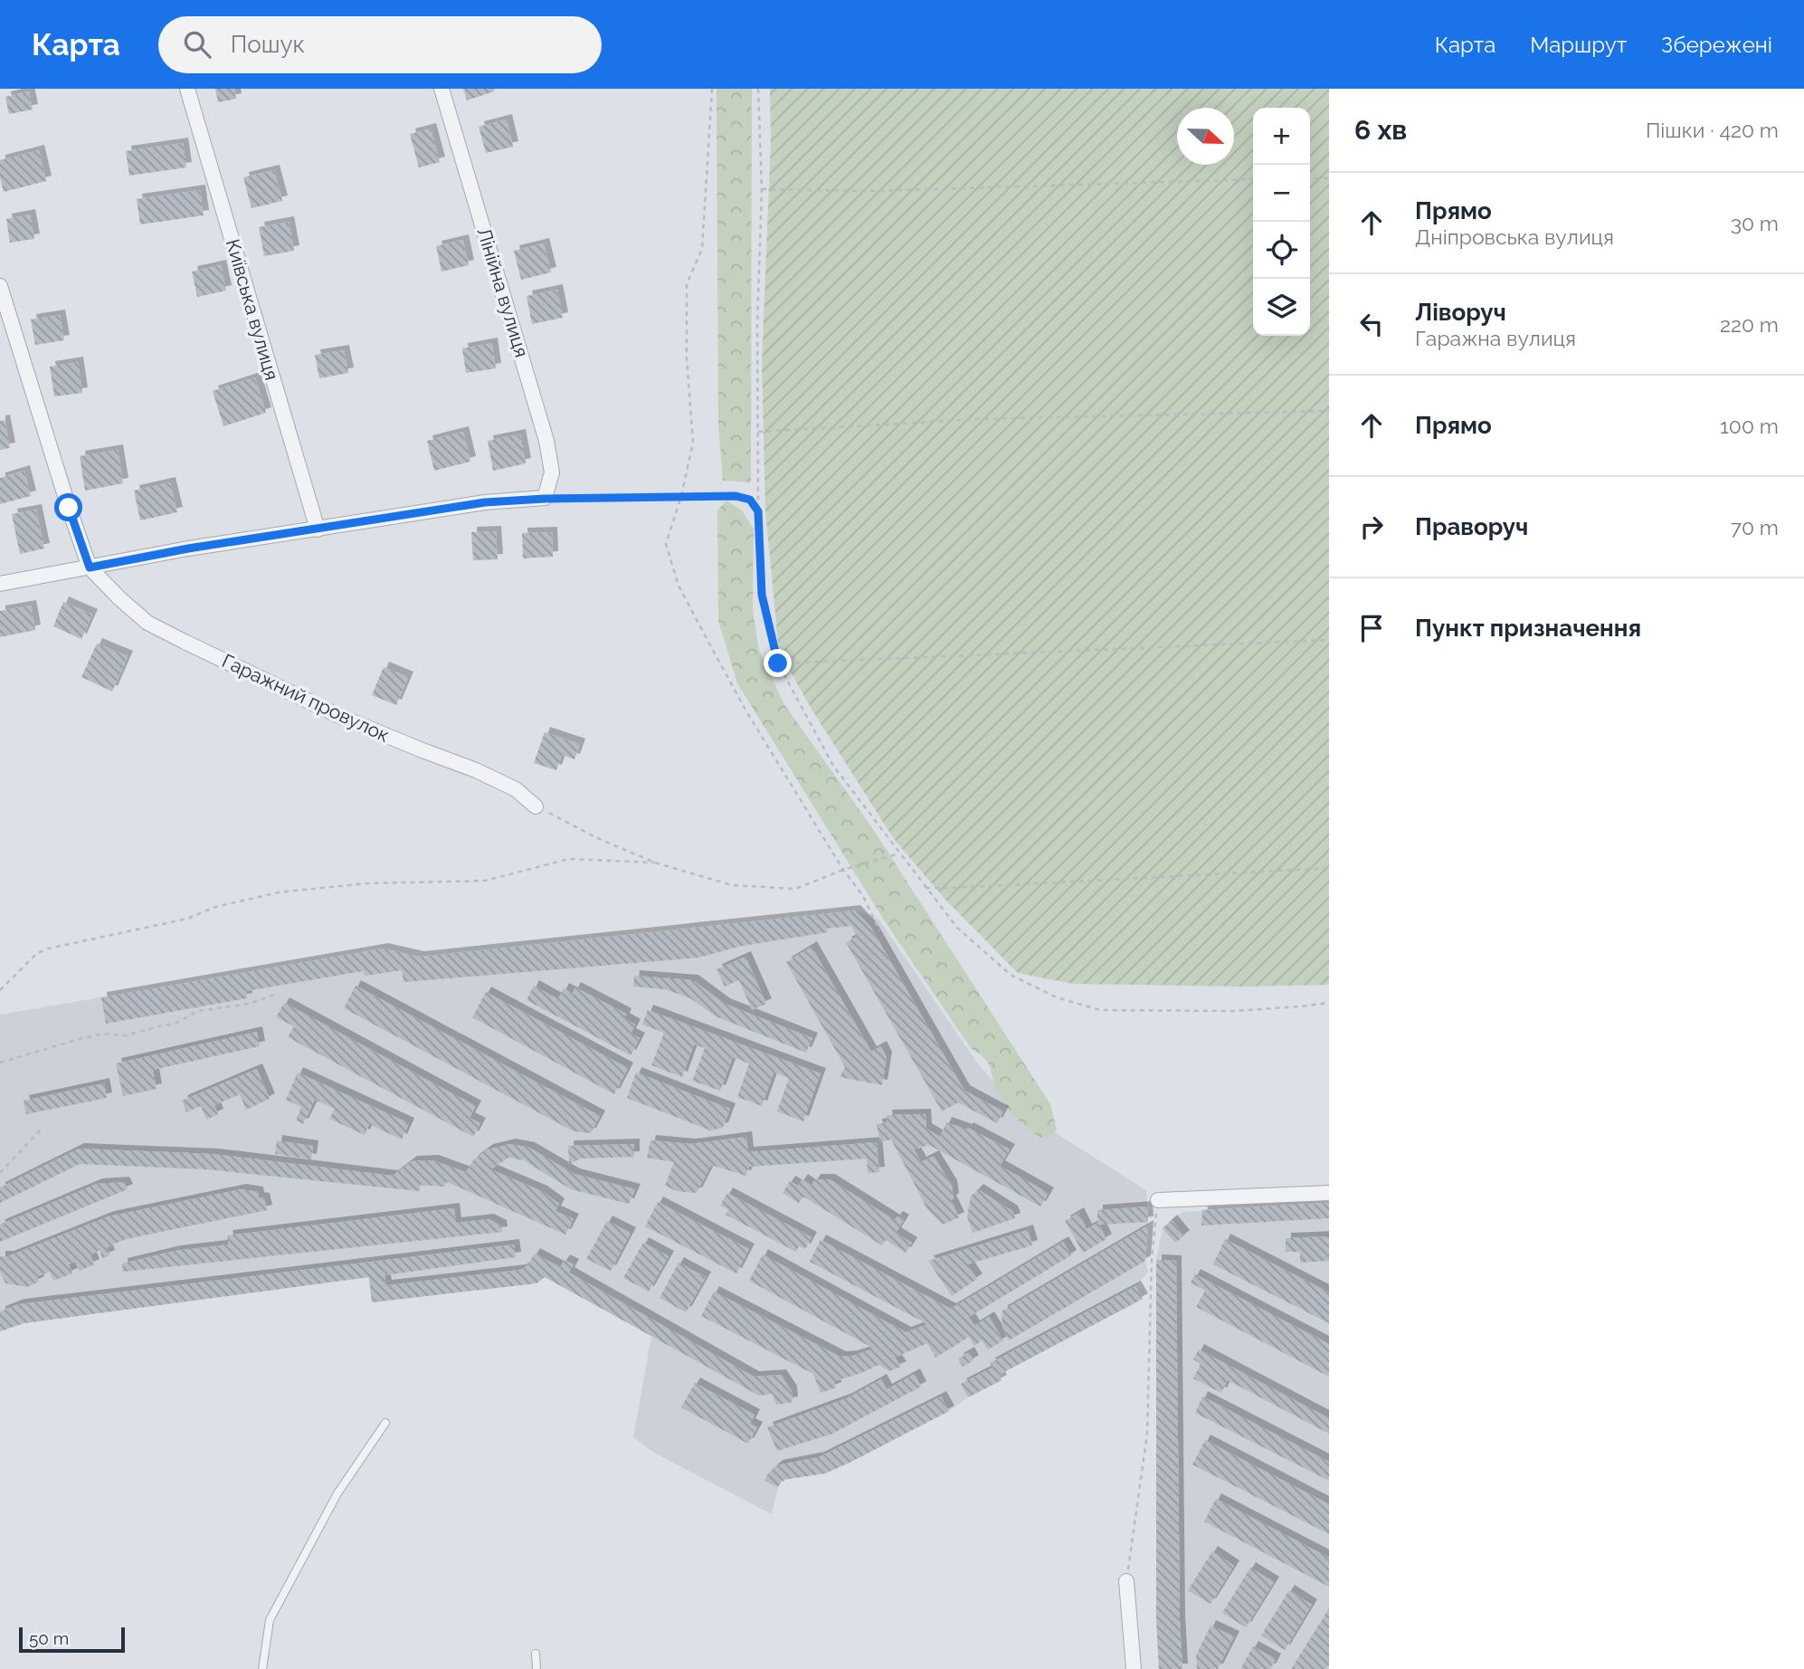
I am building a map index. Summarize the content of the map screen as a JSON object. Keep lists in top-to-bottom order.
{
  "streets": {
    "street": ["Лінійна вулиця", "Київська вулиця", "Гаражний провулок"]
  },
  "scale_bar": "50 m",
  "north": "right",
  "page": {
    "header": "Карта",
    "search": "Пошук",
    "nav": ["Карта", "Маршрут", "Збережені"],
    "heading": ["6 хв", "Пішки · 420 m"],
    "map_buttons": ["+", "−"],
    "list": [
      ["Прямо", "Дніпровська вулиця", "30 m"],
      ["Ліворуч", "Гаражна вулиця", "220 m"],
      ["Прямо", "100 m"],
      ["Праворуч", "70 m"],
      "Пункт призначення"
    ],
    "scale": "50 m"
  }
}
